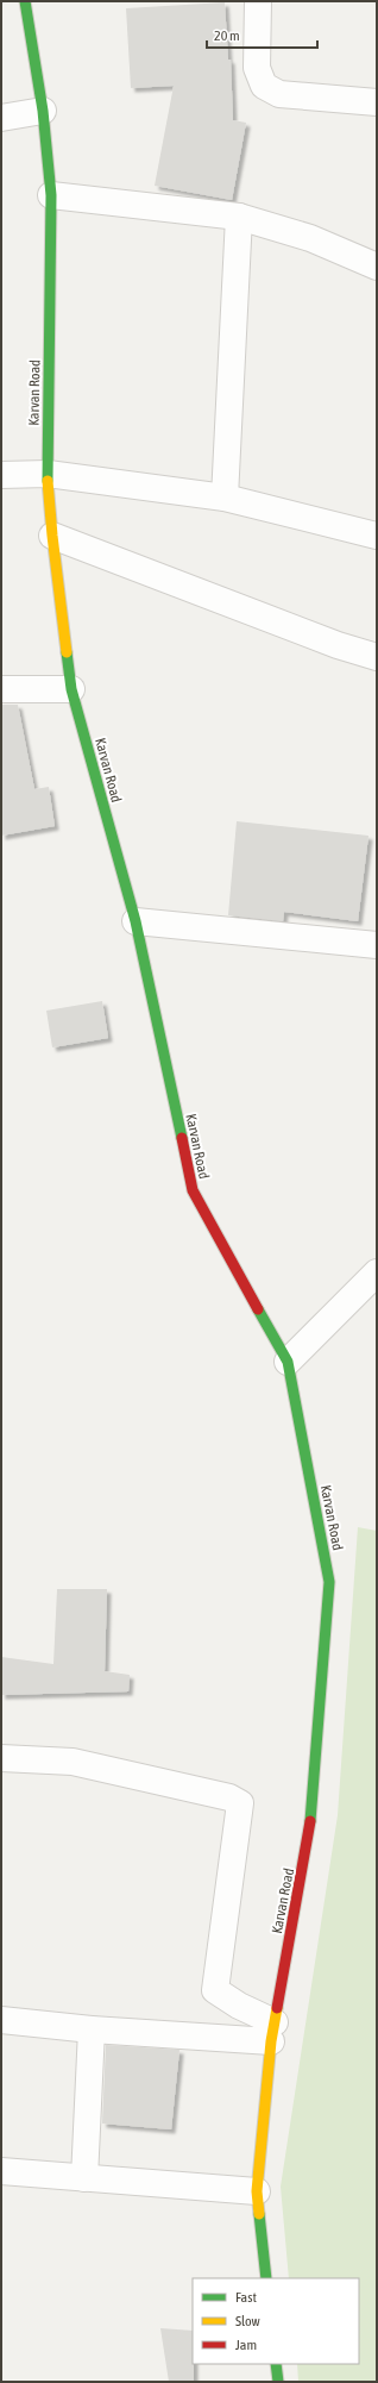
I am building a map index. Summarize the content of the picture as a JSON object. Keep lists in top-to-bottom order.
{
  "streets": {
    "street": ["Karvan Road"]
  },
  "legend": ["Fast", "Slow", "Jam"],
  "scale_bar": "20 m"
}
